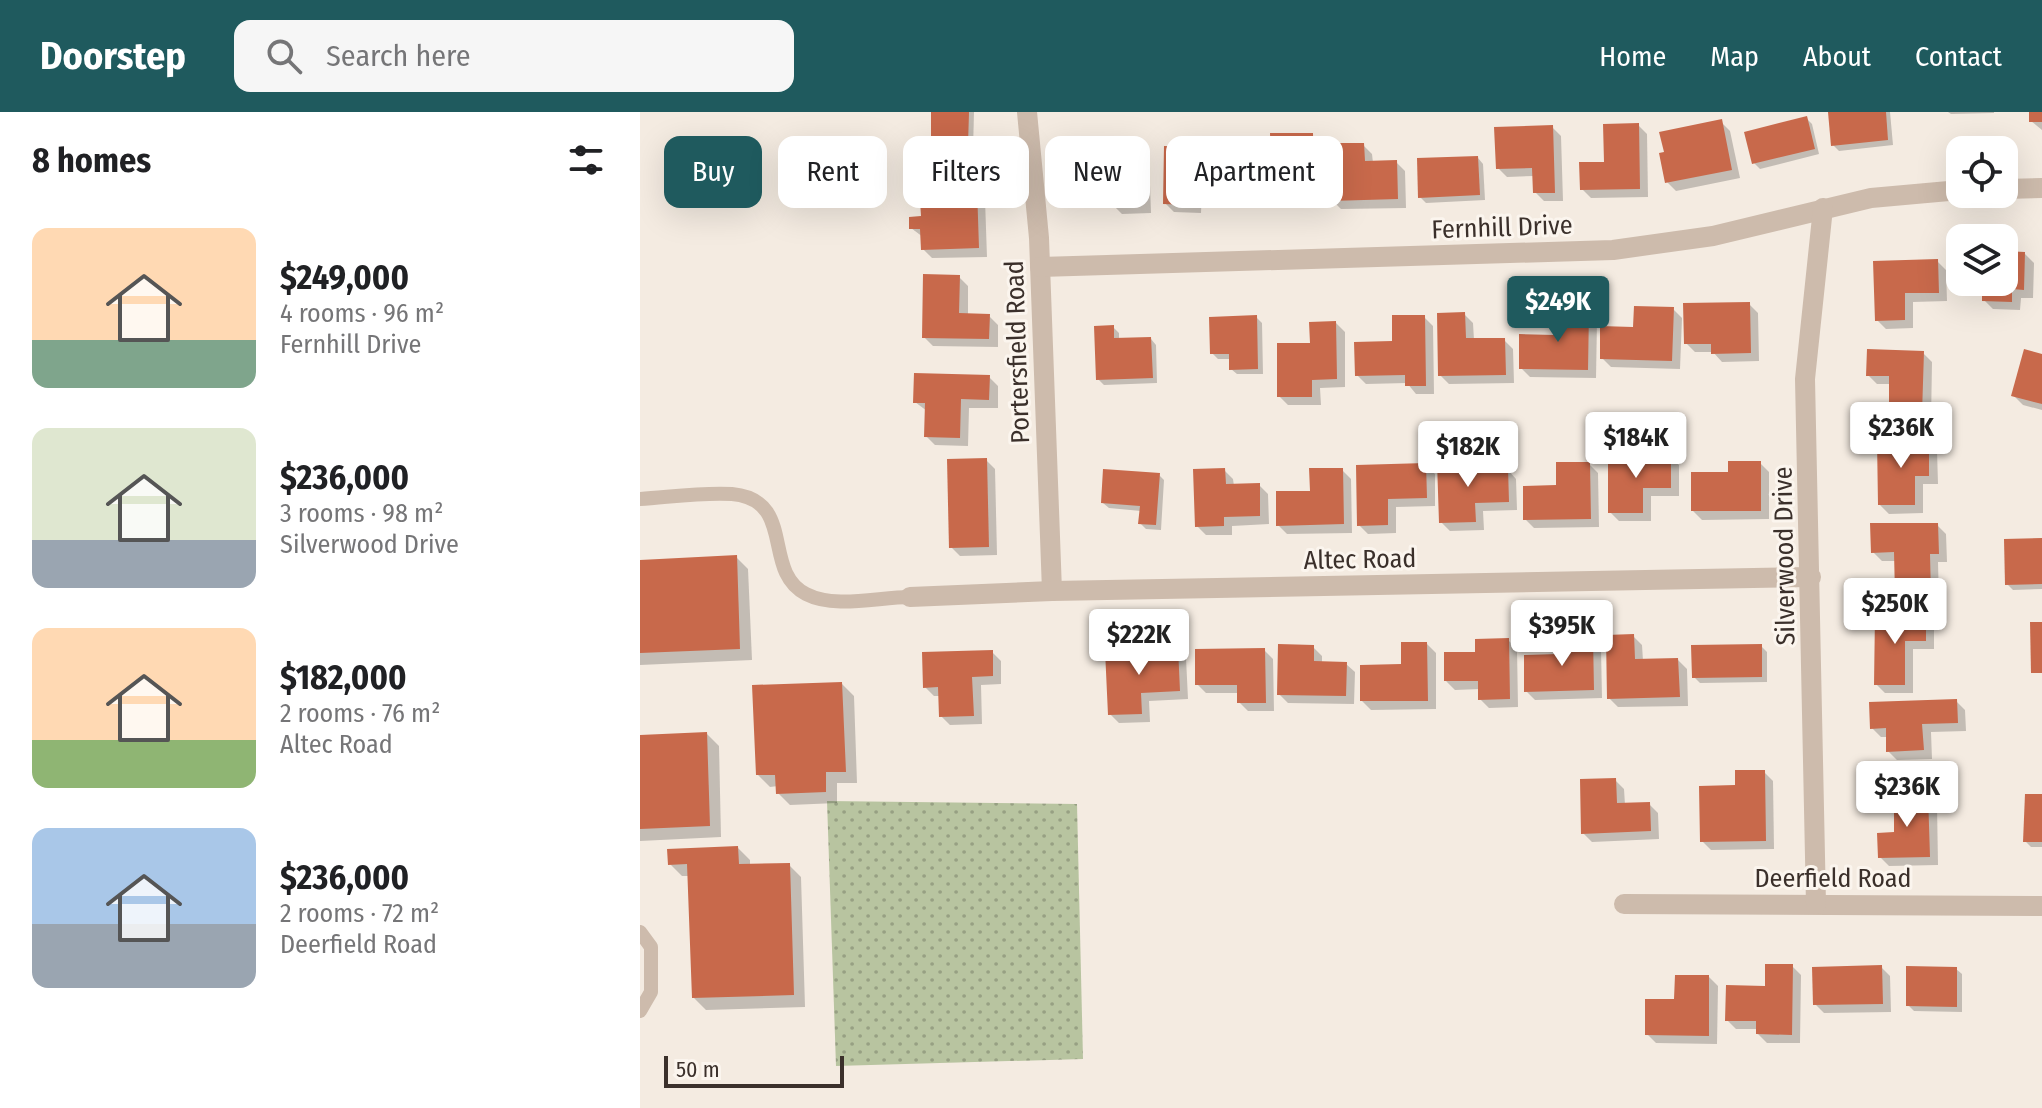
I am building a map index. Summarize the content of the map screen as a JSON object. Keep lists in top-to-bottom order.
{
  "streets": {
    "street": [
      "Fernhill Drive",
      "Portersfield Road",
      "Silverwood Drive",
      "Altec Road",
      "Deerfield Road"
    ]
  },
  "crossings": [
    ["Fernhill Drive", "Portersfield Road"],
    ["Fernhill Drive", "Silverwood Drive"],
    ["Portersfield Road", "Altec Road"],
    ["Silverwood Drive", "Altec Road"],
    ["Silverwood Drive", "Deerfield Road"]
  ],
  "scale_bar": "50 m",
  "page": {
    "header": "Doorstep",
    "search": "Search here",
    "nav": [
      "Home",
      "Map",
      "About",
      "Contact"
    ],
    "heading": "8 homes",
    "chip": [
      "Buy",
      "Rent",
      "Filters",
      "New",
      "Apartment"
    ],
    "list": [
      {
        "name": "$249,000",
        "note": "4 rooms · 96 m² · Fernhill Drive"
      },
      {
        "name": "$236,000",
        "note": "3 rooms · 98 m² · Silverwood Drive"
      },
      {
        "name": "$182,000",
        "note": "2 rooms · 76 m² · Altec Road"
      },
      {
        "name": "$236,000",
        "note": "2 rooms · 72 m² · Deerfield Road"
      }
    ],
    "price": [
      "$249K",
      "$236K",
      "$184K",
      "$182K",
      "$250K",
      "$395K",
      "$222K",
      "$236K"
    ],
    "scale": "50 m"
  }
}
